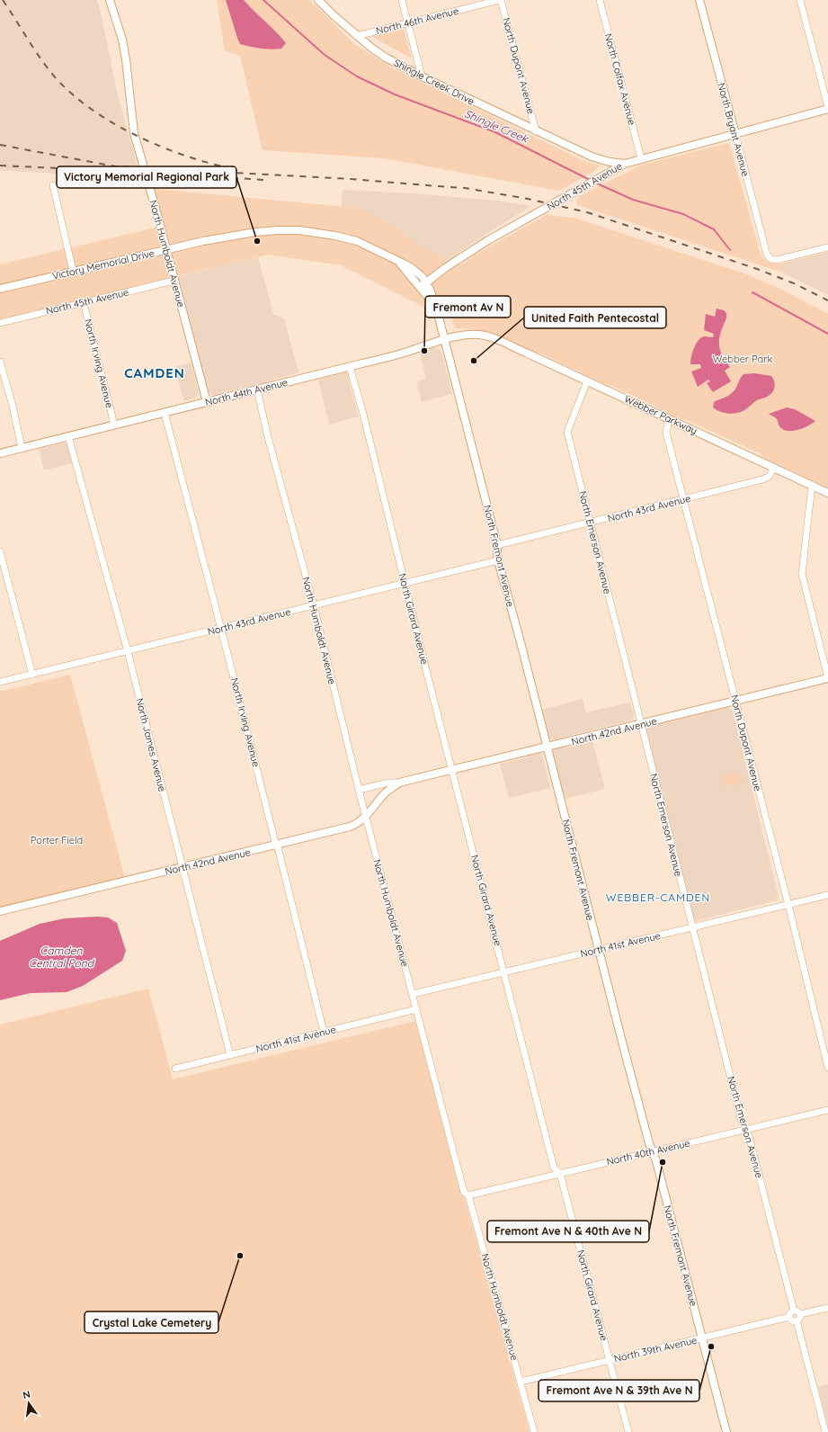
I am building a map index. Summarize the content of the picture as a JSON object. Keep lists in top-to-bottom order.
{
  "streets": {
    "street": [
      "North 46th Avenue",
      "North Dupont Avenue",
      "North Colfax Avenue",
      "Shingle Creek Drive",
      "North Bryant Avenue",
      "North 45th Avenue",
      "North Humboldt Avenue",
      "Victory Memorial Drive",
      "North Irving Avenue",
      "North 44th Avenue",
      "Webber Parkway",
      "North 43rd Avenue",
      "North Emerson Avenue",
      "North Fremont Avenue",
      "North Girard Avenue",
      "North 42nd Avenue",
      "North James Avenue",
      "North 41st Avenue",
      "North 40th Avenue",
      "North 39th Avenue"
    ]
  },
  "crossings": [
    ["North 46th Avenue", "North Dupont Avenue"],
    ["North 46th Avenue", "Shingle Creek Drive"],
    ["North Dupont Avenue", "Shingle Creek Drive"],
    ["North Dupont Avenue", "Webber Parkway"],
    ["North Dupont Avenue", "North 43rd Avenue"],
    ["North Dupont Avenue", "North 42nd Avenue"],
    ["North Dupont Avenue", "North 41st Avenue"],
    ["North Colfax Avenue", "North 45th Avenue"],
    ["Shingle Creek Drive", "North 45th Avenue"],
    ["North Bryant Avenue", "North 45th Avenue"],
    ["North 45th Avenue", "North Humboldt Avenue"],
    ["North 45th Avenue", "Victory Memorial Drive"],
    ["North 45th Avenue", "North Irving Avenue"],
    ["North Humboldt Avenue", "Victory Memorial Drive"],
    ["North Humboldt Avenue", "North 44th Avenue"],
    ["North Humboldt Avenue", "North 43rd Avenue"],
    ["North Humboldt Avenue", "North 42nd Avenue"],
    ["North Humboldt Avenue", "North 41st Avenue"],
    ["North Humboldt Avenue", "North 40th Avenue"],
    ["North Humboldt Avenue", "North 39th Avenue"],
    ["Victory Memorial Drive", "North Fremont Avenue"],
    ["North Irving Avenue", "North 44th Avenue"],
    ["North Irving Avenue", "North 43rd Avenue"],
    ["North Irving Avenue", "North 42nd Avenue"],
    ["North Irving Avenue", "North 41st Avenue"],
    ["North 44th Avenue", "Webber Parkway"],
    ["North 44th Avenue", "North Fremont Avenue"],
    ["North 44th Avenue", "North Girard Avenue"],
    ["North 44th Avenue", "North James Avenue"],
    ["Webber Parkway", "North 43rd Avenue"],
    ["Webber Parkway", "North Emerson Avenue"],
    ["North 43rd Avenue", "North Emerson Avenue"],
    ["North 43rd Avenue", "North Fremont Avenue"],
    ["North 43rd Avenue", "North Girard Avenue"],
    ["North 43rd Avenue", "North James Avenue"],
    ["North Emerson Avenue", "North 42nd Avenue"],
    ["North Emerson Avenue", "North 41st Avenue"],
    ["North Emerson Avenue", "North 40th Avenue"],
    ["North Emerson Avenue", "North 39th Avenue"],
    ["North Fremont Avenue", "North 42nd Avenue"],
    ["North Fremont Avenue", "North 41st Avenue"],
    ["North Fremont Avenue", "North 40th Avenue"],
    ["North Fremont Avenue", "North 39th Avenue"],
    ["North Girard Avenue", "North 42nd Avenue"],
    ["North Girard Avenue", "North 41st Avenue"],
    ["North Girard Avenue", "North 40th Avenue"],
    ["North Girard Avenue", "North 39th Avenue"],
    ["North 42nd Avenue", "North James Avenue"],
    ["North James Avenue", "North 41st Avenue"]
  ],
  "districts": ["CAMDEN", "WEBBER-CAMDEN"],
  "water": ["Shingle Creek", "Camden Central Pond"],
  "parks": ["Webber Park", "Porter Field"],
  "places": [
    "Victory Memorial Regional Park",
    "Fremont Av N",
    "United Faith Pentecostal",
    "Fremont Ave N & 40th Ave N",
    "Crystal Lake Cemetery",
    "Fremont Ave N & 39th Ave N"
  ],
  "north": "top"
}
